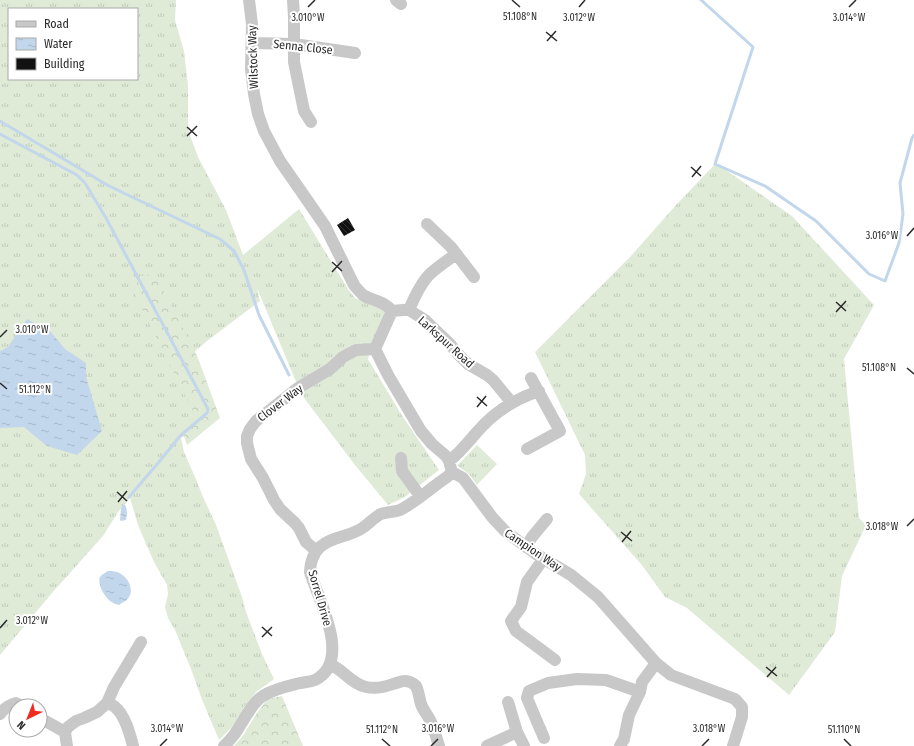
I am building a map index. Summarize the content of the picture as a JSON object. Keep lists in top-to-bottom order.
{
  "streets": {
    "street": [
      "Senna Close",
      "Wilstock Way",
      "Larkspur Road",
      "Clover Way",
      "Campion Way",
      "Sorrel Drive"
    ]
  },
  "crossings": [
    ["Senna Close", "Wilstock Way"],
    ["Wilstock Way", "Larkspur Road"],
    ["Clover Way", "Campion Way"],
    ["Clover Way", "Sorrel Drive"]
  ],
  "legend": ["Road", "Water", "Building"],
  "north": "bottom left",
  "coordinates": [
    "51.108°N",
    "3.010°W",
    "3.012°W",
    "3.014°W",
    "3.016°W",
    "51.112°N",
    "3.018°W",
    "51.110°N"
  ]
}
